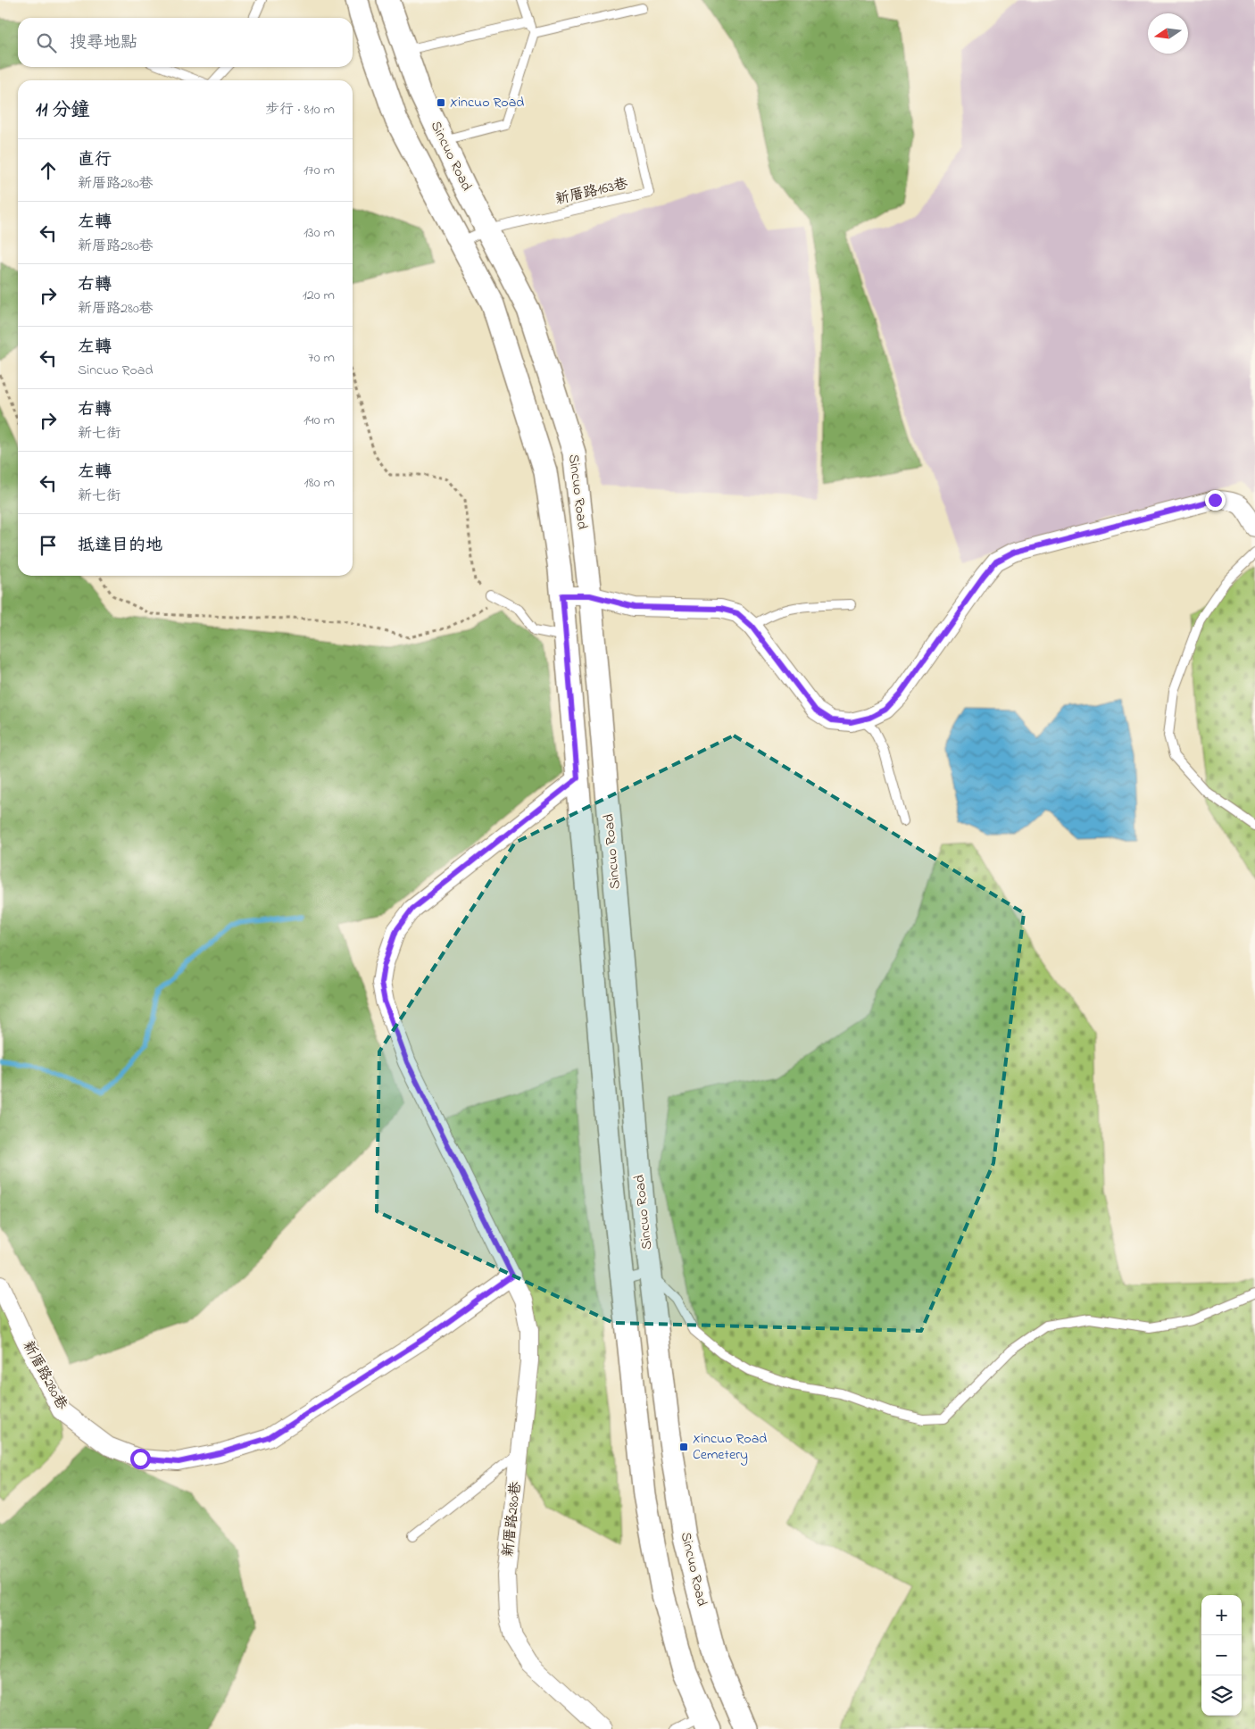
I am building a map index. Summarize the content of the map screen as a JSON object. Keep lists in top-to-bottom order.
{
  "streets": {
    "street": ["Sincuo Road", "新厝路280巷"],
    "lane": ["新厝路163巷"]
  },
  "crossings": [
    ["Sincuo Road", "新厝路163巷"],
    ["Sincuo Road", "新厝路280巷"]
  ],
  "places": {
    "transit": ["Xincuo Road", "Xincuo Road Cemetery"]
  },
  "north": "left",
  "page": {
    "search": "搜尋地點",
    "heading": ["11 分鐘", "步行 · 810 m"],
    "list": [
      ["直行", "新厝路280巷", "170 m"],
      ["左轉", "新厝路280巷", "130 m"],
      ["右轉", "新厝路280巷", "120 m"],
      ["左轉", "Sincuo Road", "70 m"],
      ["右轉", "新七街", "140 m"],
      ["左轉", "新七街", "180 m"],
      "抵達目的地"
    ],
    "map_buttons": ["+", "−"]
  }
}
